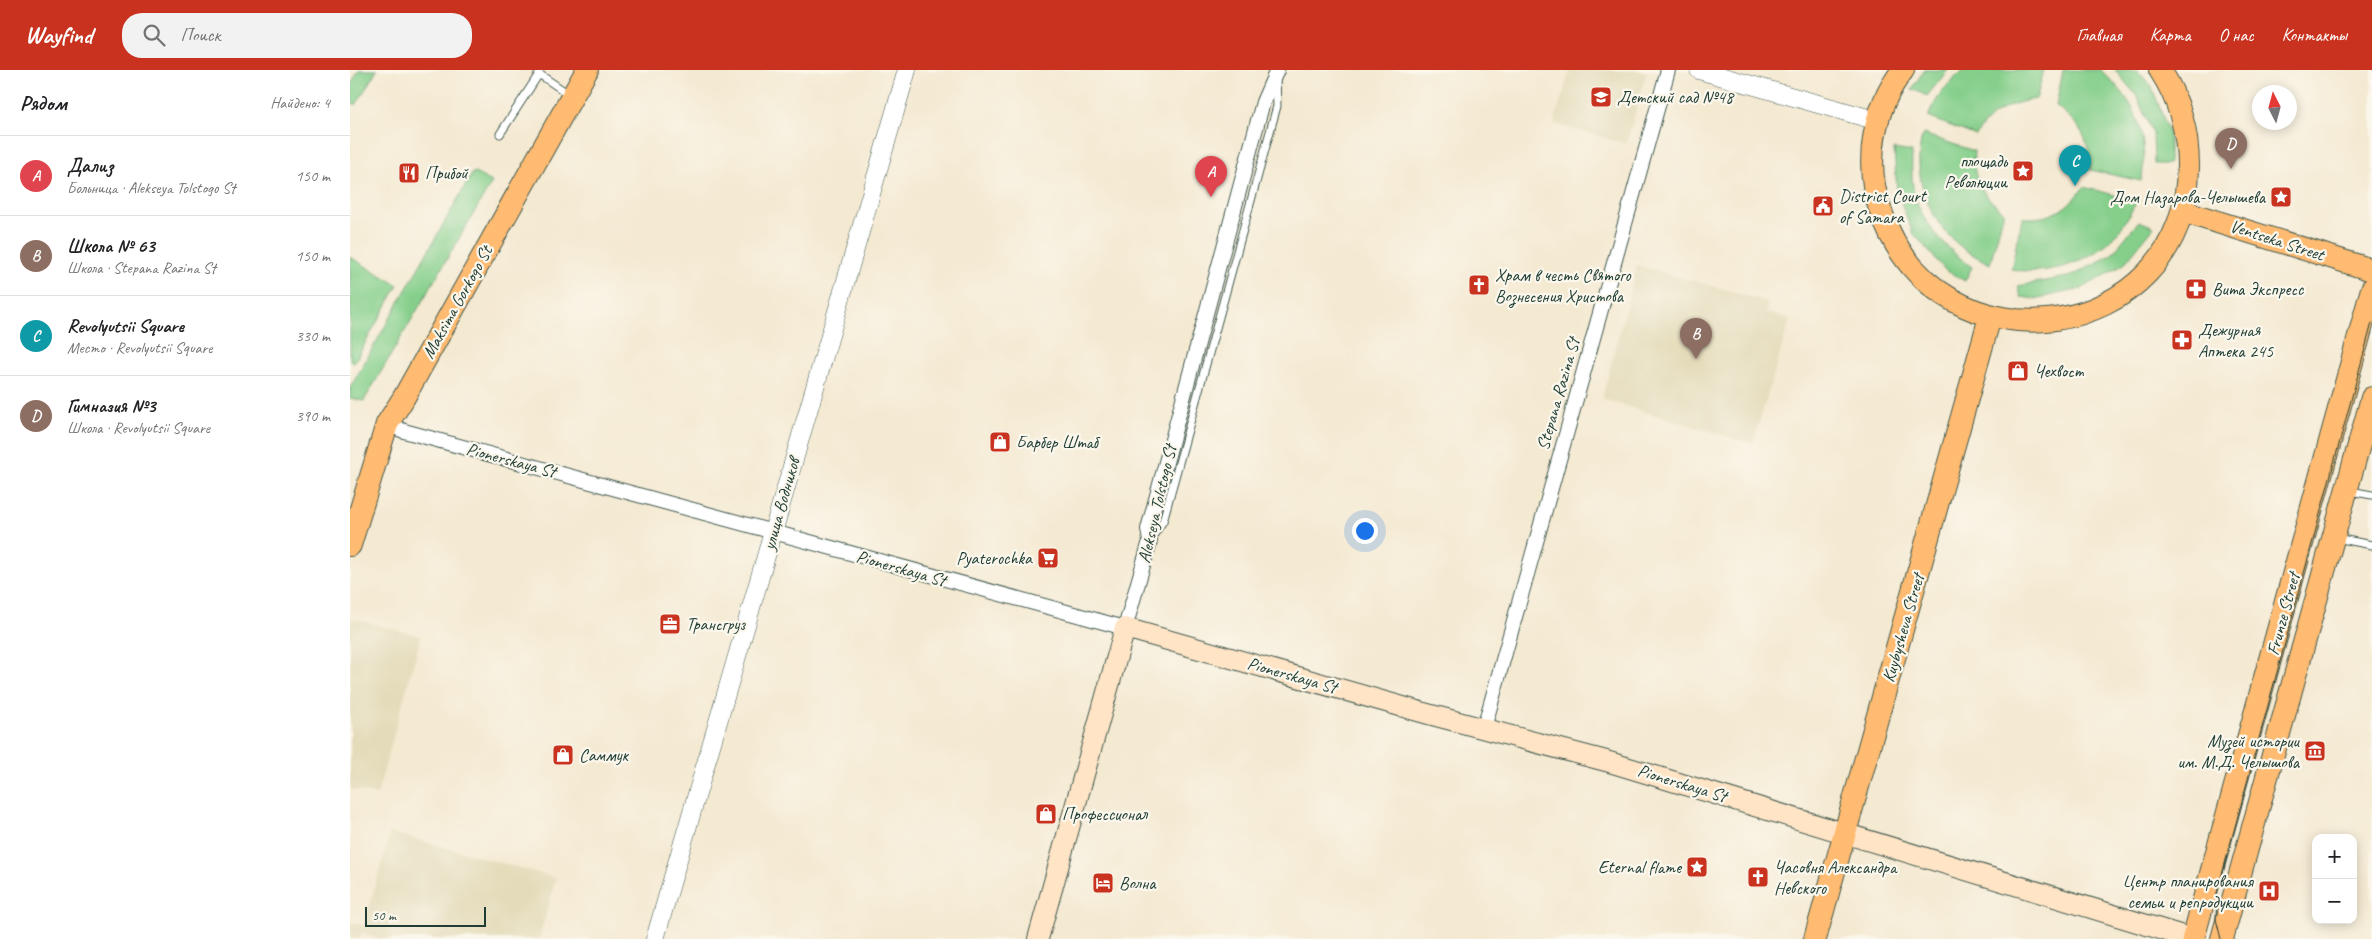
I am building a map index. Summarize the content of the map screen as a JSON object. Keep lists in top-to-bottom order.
{
  "streets": {
    "main road": [
      "Ventseka Street",
      "Maksima Gorkogo St",
      "Pionerskaya St",
      "Alekseya Tolstogo St",
      "Frunze Street",
      "Kuybysheva Street"
    ],
    "street": ["Stepana Razina St", "улица Водников"]
  },
  "crossings": [
    ["Maksima Gorkogo St", "Pionerskaya St"],
    ["Stepana Razina St", "Pionerskaya St"],
    ["Pionerskaya St", "улица Водников"],
    ["Pionerskaya St", "Alekseya Tolstogo St"],
    ["Pionerskaya St", "Frunze Street"],
    ["Pionerskaya St", "Kuybysheva Street"]
  ],
  "places": {
    "school or university": ["Детский сад №48"],
    "place": ["площадь Революции", "Дом Назарова-Челышева", "Eternal flame"],
    "restaurant": ["Прибой"],
    "public building": ["District Court of Samara"],
    "church": ["Храм в честь Святого Вознесения Христова", "Часовня Александра Невского"],
    "pharmacy": ["Вита Экспресс", "Дежурная Аптека 245"],
    "shop": [
      "Чехвост",
      "Барбер Штаб",
      "Саммук",
      "Профессионал"
    ],
    "supermarket": ["Pyaterochka"],
    "office": ["Трансгруз"],
    "museum": ["Музей истории им. М.Д. Челышова"],
    "hotel": ["Волна"],
    "hospital": ["Центр планирования семьи и репродукции"]
  },
  "scale_bar": "50 m",
  "north": "top",
  "page": {
    "header": "Wayfind",
    "search": "Поиск",
    "nav": [
      "Главная",
      "Карта",
      "О нас",
      "Контакты"
    ],
    "heading": ["Рядом", "Найдено: 4"],
    "pins": [
      "D",
      "C",
      "A",
      "B"
    ],
    "list": [
      {
        "mark": "A",
        "name": "Дализ",
        "note": "Больница · Alekseya Tolstogo St",
        "value": "150 m"
      },
      {
        "mark": "B",
        "name": "Школа № 63",
        "note": "Школа · Stepana Razina St",
        "value": "150 m"
      },
      {
        "mark": "C",
        "name": "Revolyutsii Square",
        "note": "Место · Revolyutsii Square",
        "value": "330 m"
      },
      {
        "mark": "D",
        "name": "Гимназия №3",
        "note": "Школа · Revolyutsii Square",
        "value": "390 m"
      }
    ],
    "map_buttons": ["+", "−"],
    "scale": "50 m"
  }
}
